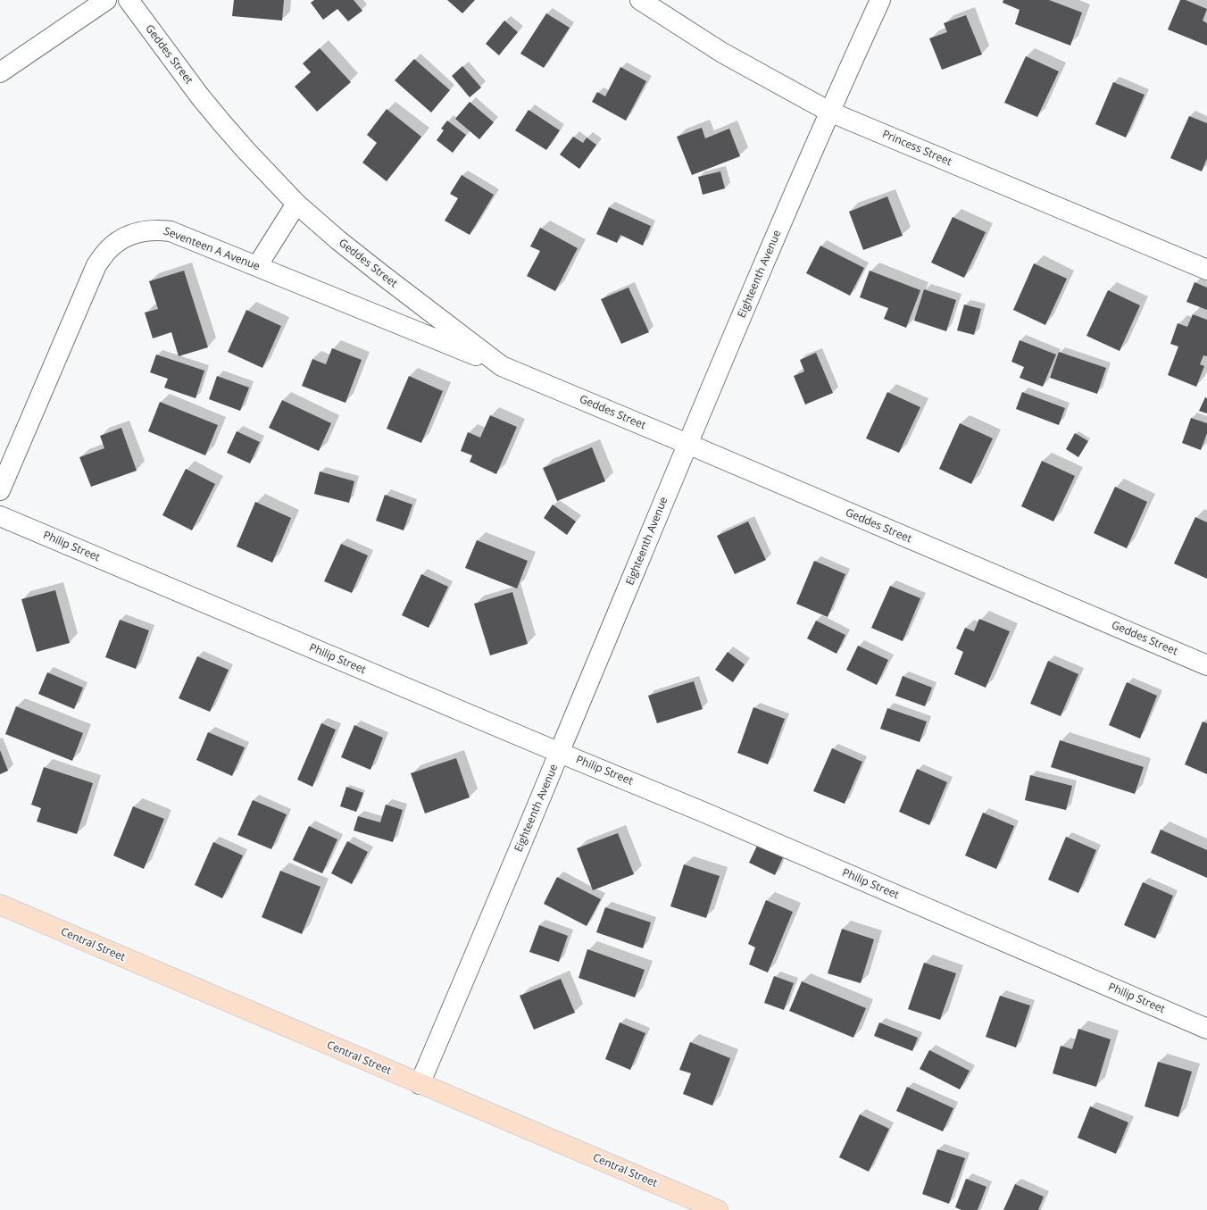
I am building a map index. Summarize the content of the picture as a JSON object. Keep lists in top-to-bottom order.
{
  "streets": {
    "main road": ["Central Street"],
    "street": [
      "Geddes Street",
      "Princess Street",
      "Seventeen A Avenue",
      "Eighteenth Avenue",
      "Philip Street"
    ]
  },
  "crossings": [
    ["Geddes Street", "Seventeen A Avenue"],
    ["Geddes Street", "Eighteenth Avenue"],
    ["Princess Street", "Eighteenth Avenue"],
    ["Eighteenth Avenue", "Philip Street"],
    ["Eighteenth Avenue", "Central Street"]
  ]
}
